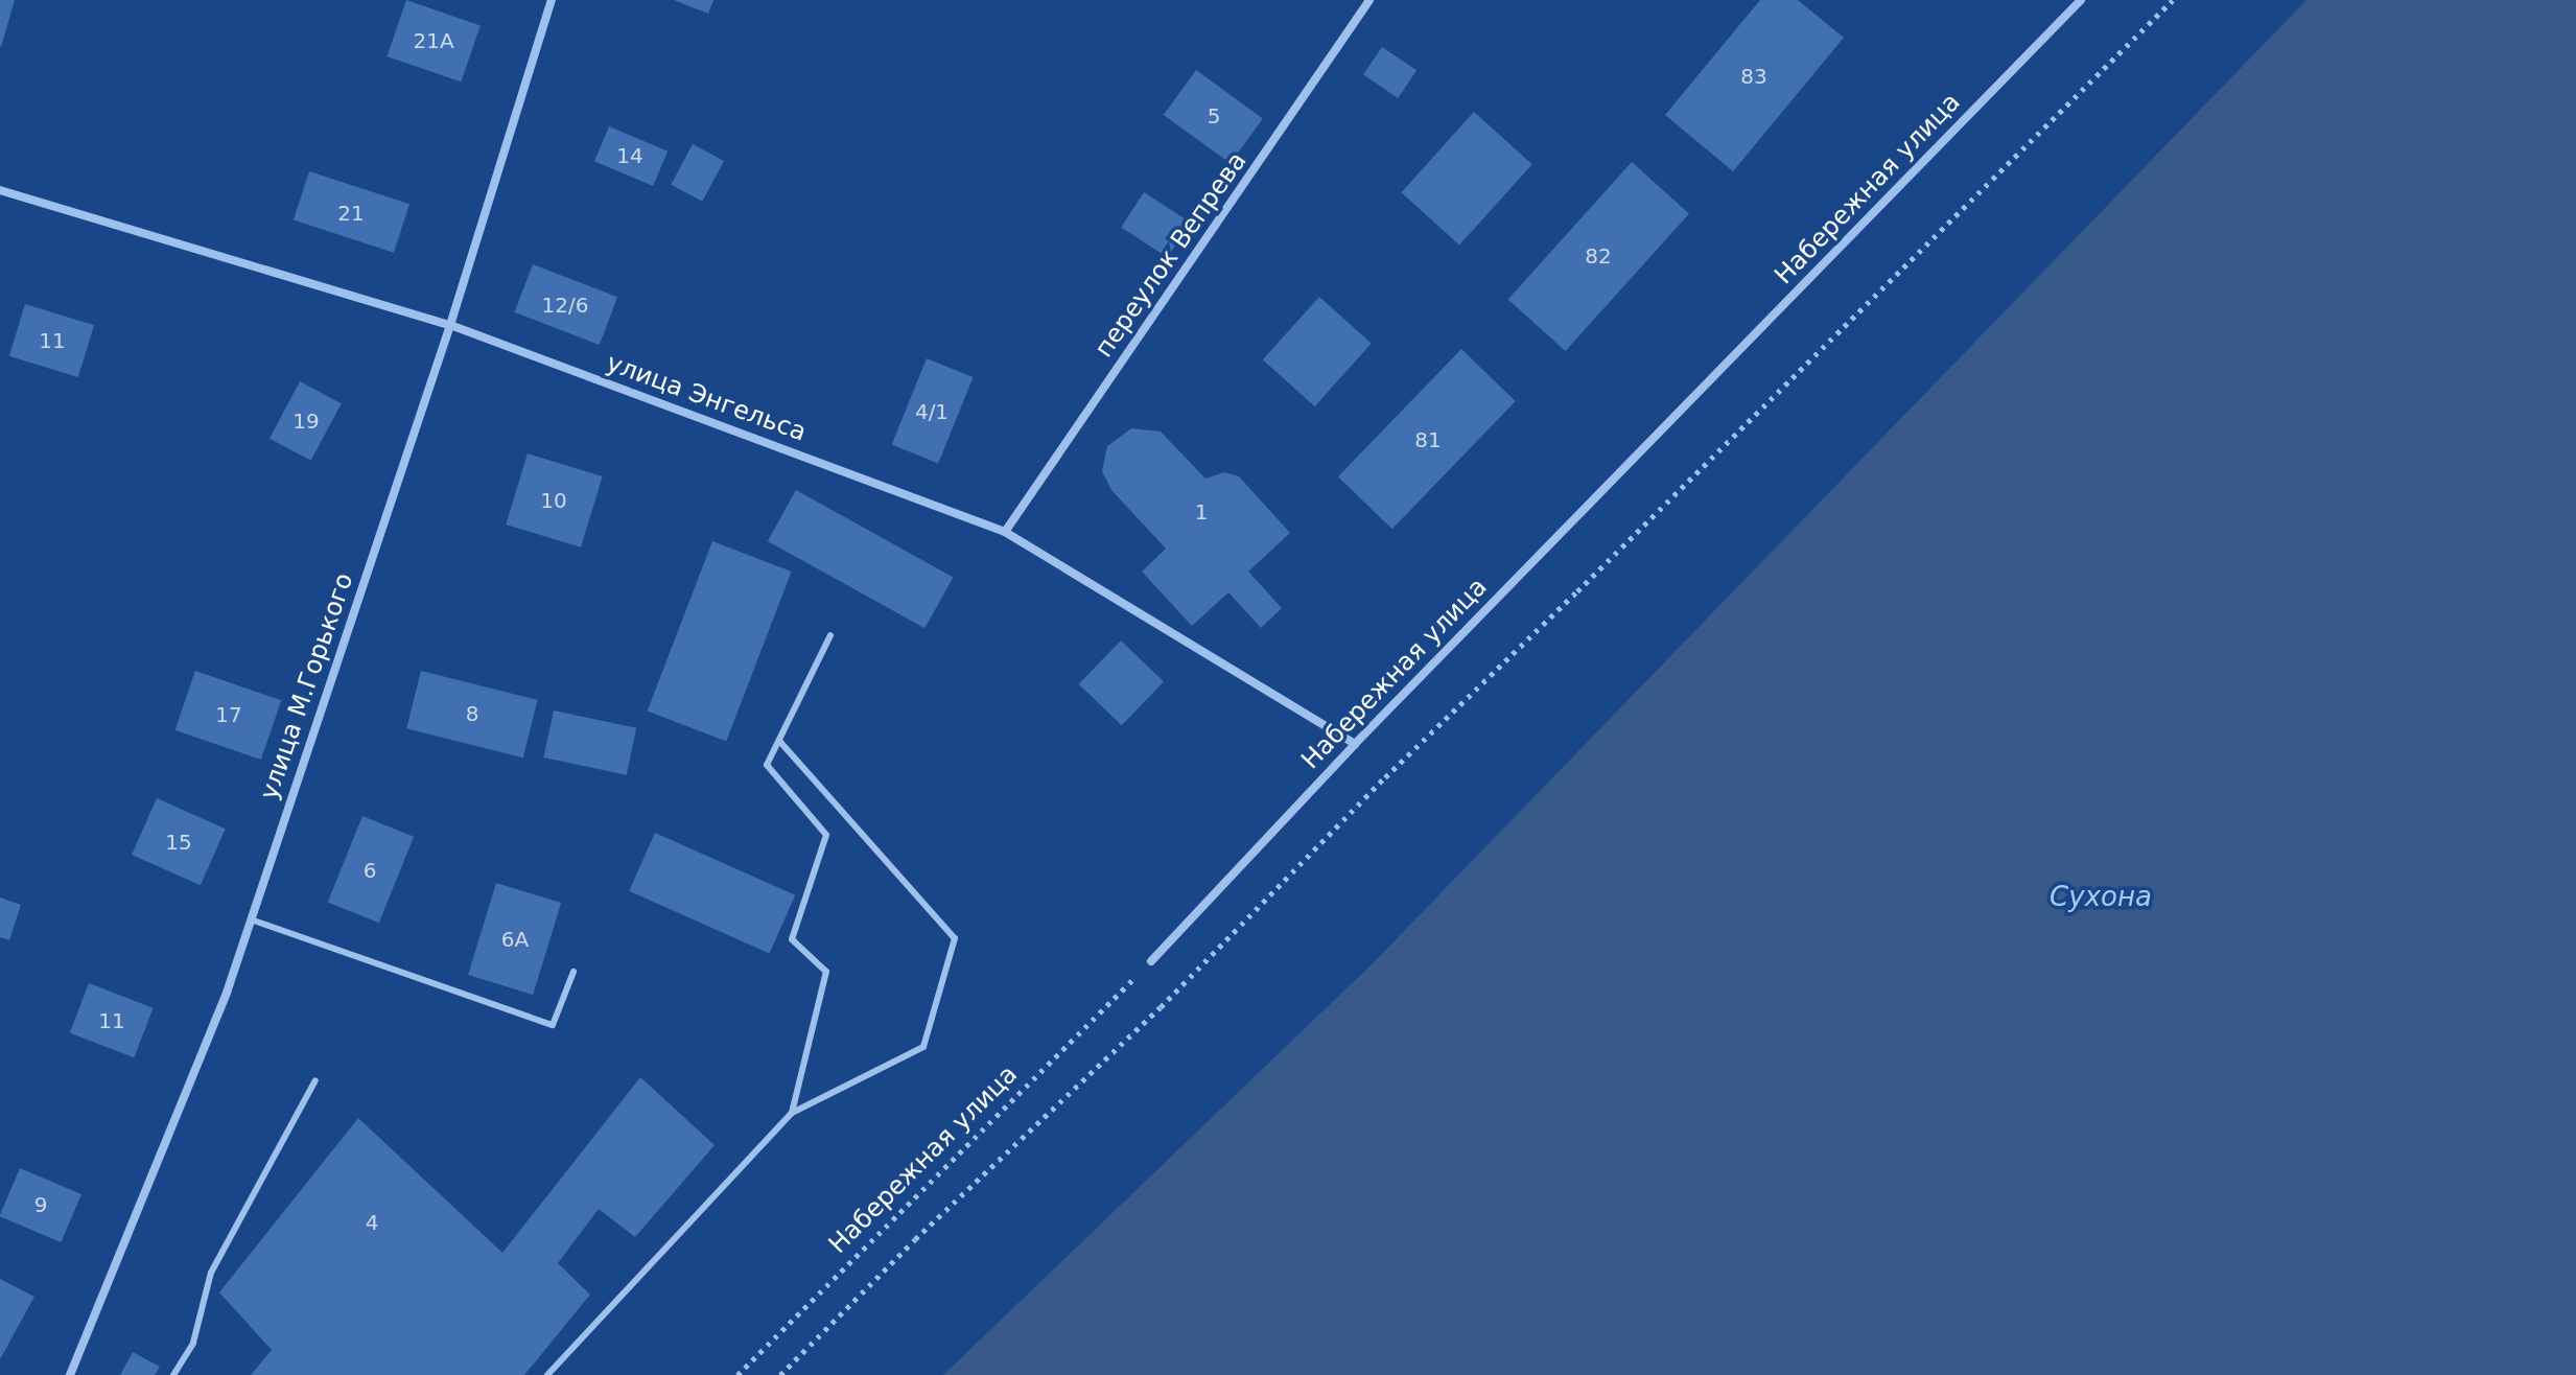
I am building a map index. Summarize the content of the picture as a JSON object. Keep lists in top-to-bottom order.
{
  "streets": {
    "street": [
      "Набережная улица",
      "переулок Вепрева",
      "улица Энгельса",
      "улица М.Горького"
    ]
  },
  "crossings": [
    ["Набережная улица", "улица Энгельса"],
    ["переулок Вепрева", "улица Энгельса"],
    ["улица Энгельса", "улица М.Горького"]
  ],
  "water": ["Сухона"],
  "house_numbers": [
    "21А",
    "83",
    "5",
    "14",
    "21",
    "82",
    "12/6",
    "11",
    "4/1",
    "19",
    "81",
    "10",
    "1",
    "8",
    "17",
    "15",
    "6",
    "6А",
    "11",
    "9",
    "4"
  ]
}
